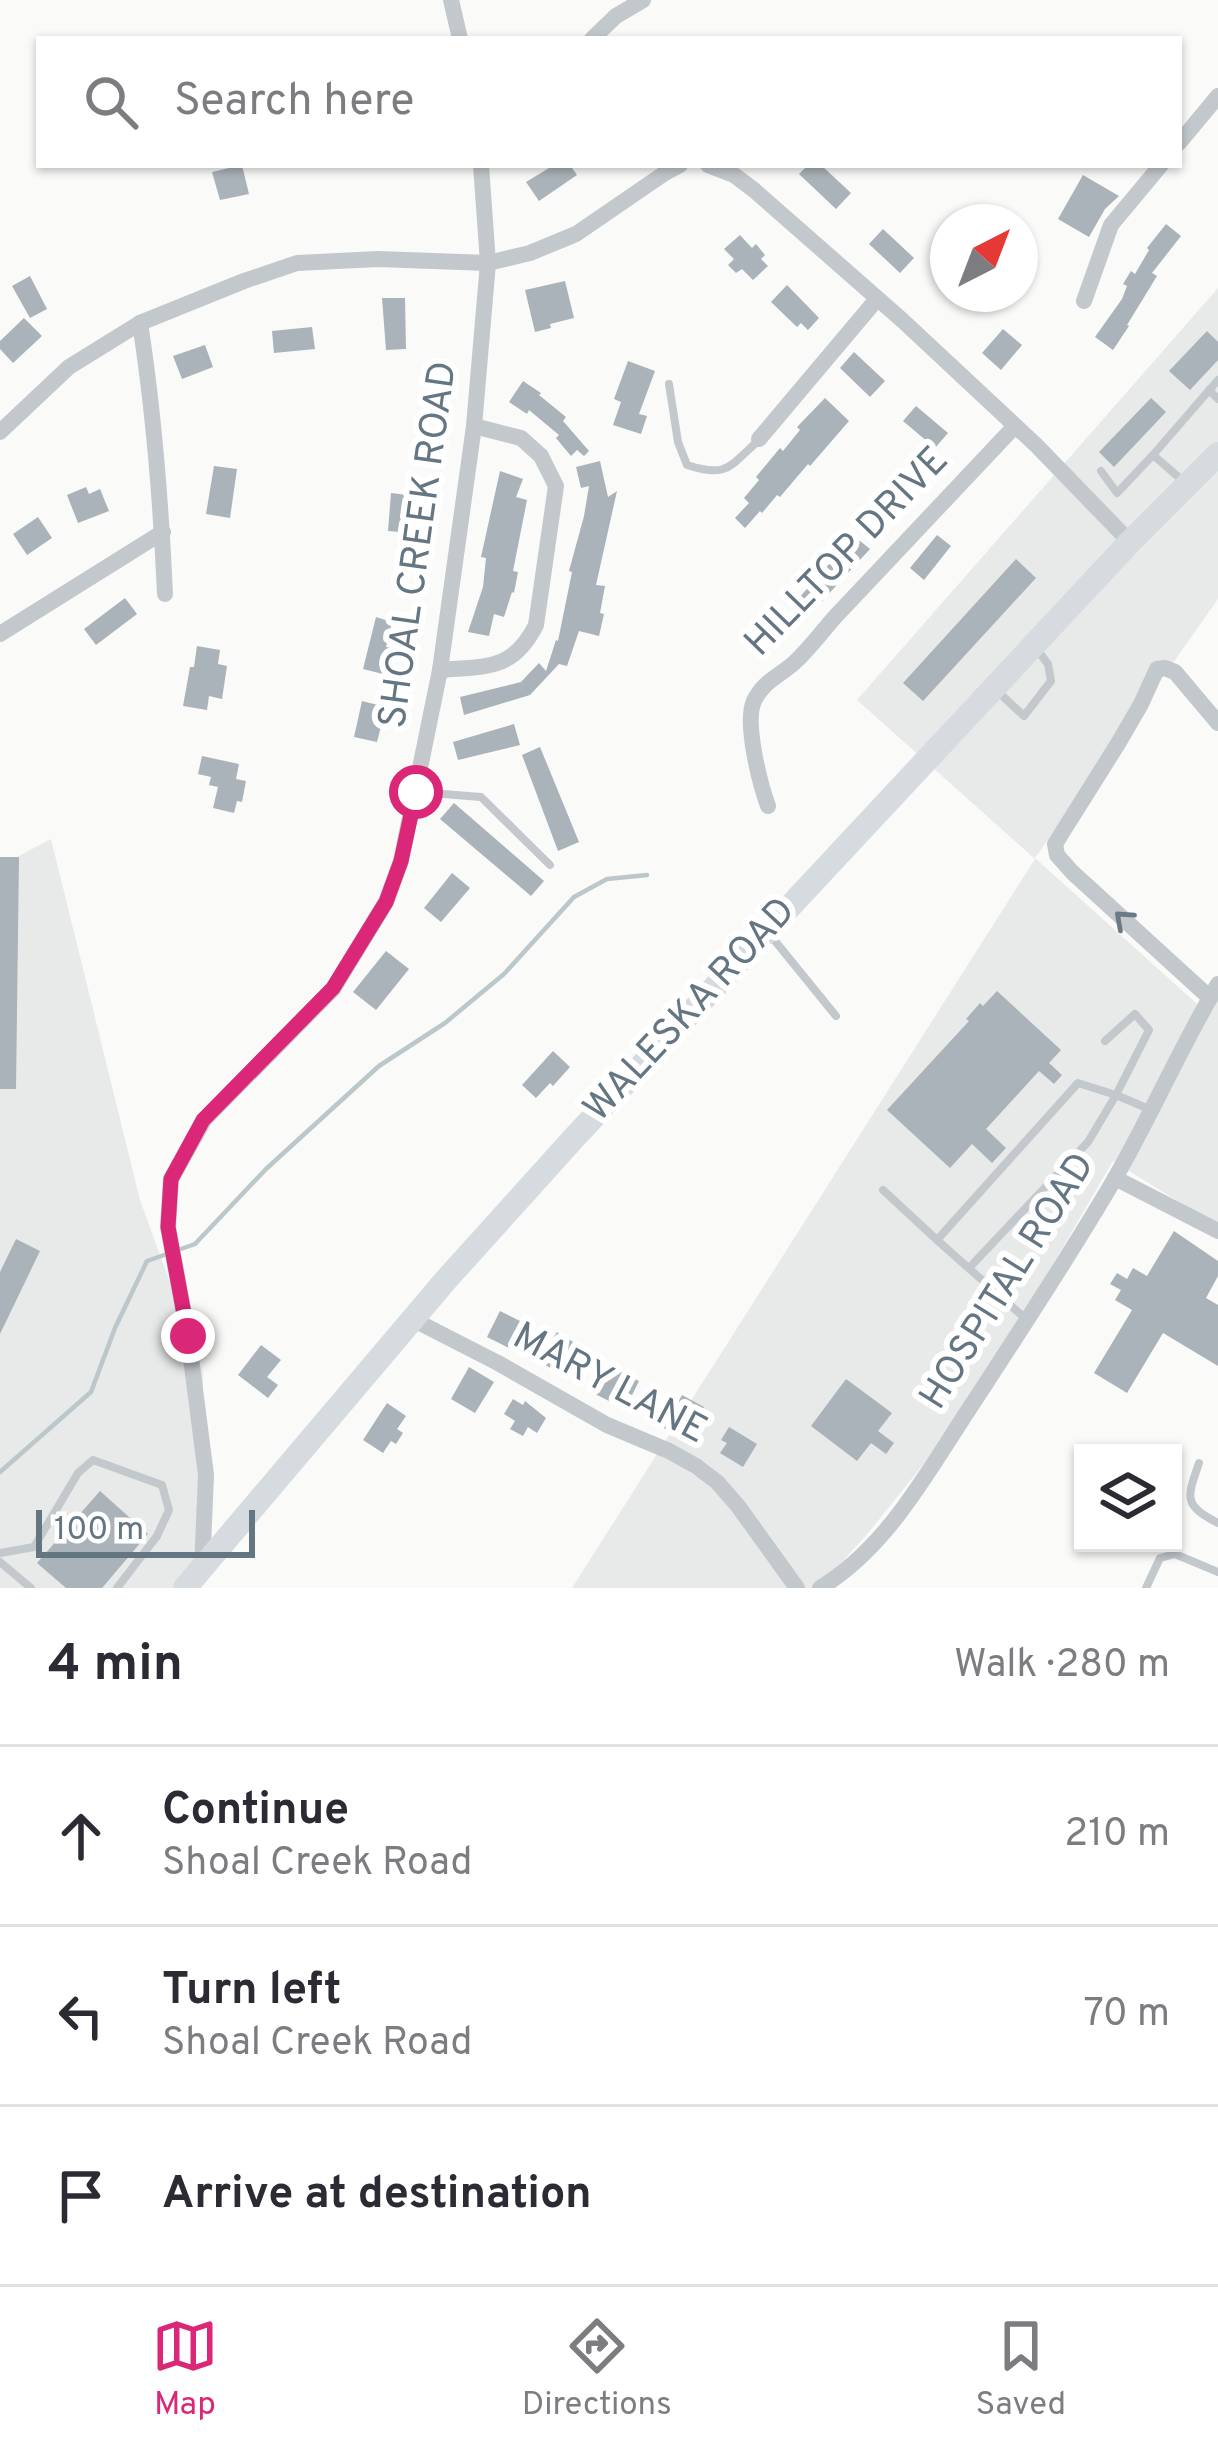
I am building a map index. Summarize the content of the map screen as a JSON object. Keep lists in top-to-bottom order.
{
  "streets": {
    "main road": ["WALESKA ROAD"],
    "street": [
      "SHOAL CREEK ROAD",
      "HILLTOP DRIVE",
      "HOSPITAL ROAD",
      "MARY LANE"
    ]
  },
  "crossings": [
    ["SHOAL CREEK ROAD", "WALESKA ROAD"],
    ["WALESKA ROAD", "MARY LANE"]
  ],
  "scale_bar": "100 m",
  "north": "top right",
  "page": {
    "search": "Search here",
    "scale": "100 m",
    "heading": ["4 min", "Walk · 280 m"],
    "list": [
      ["Continue", "Shoal Creek Road", "210 m"],
      ["Turn left", "Shoal Creek Road", "70 m"],
      "Arrive at destination"
    ],
    "nav": ["Map", "Directions", "Saved"]
  }
}
